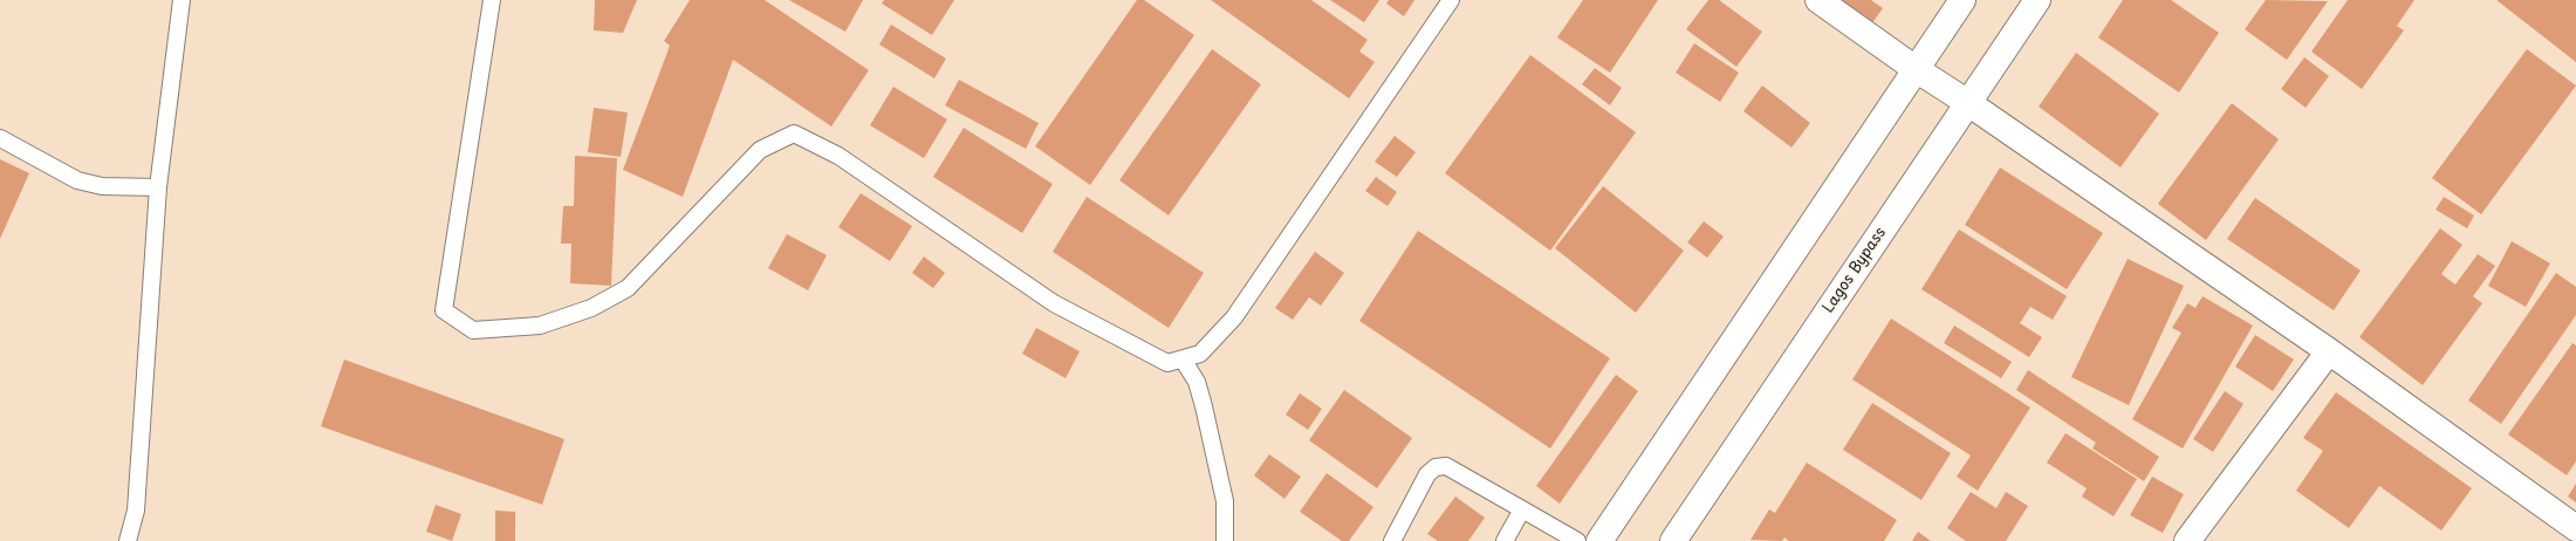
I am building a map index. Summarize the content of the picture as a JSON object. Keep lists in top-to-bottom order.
{
  "streets": {
    "main road": ["Lagos Bypass"]
  }
}
